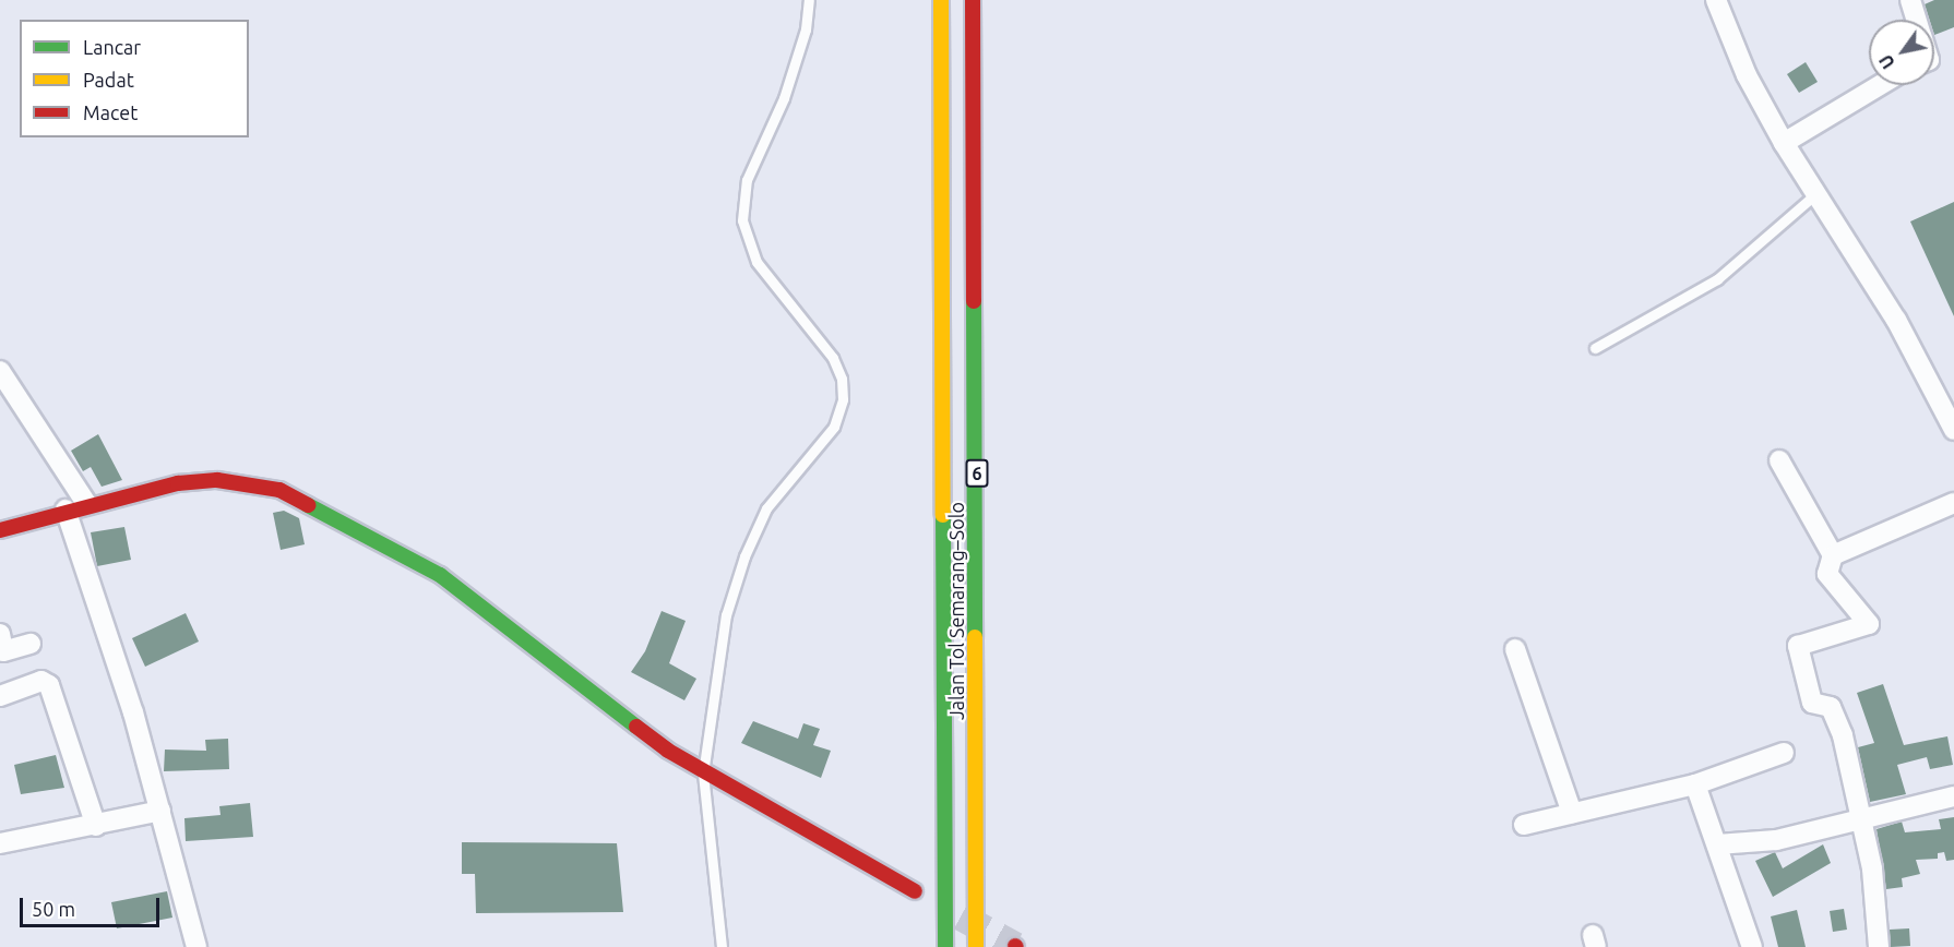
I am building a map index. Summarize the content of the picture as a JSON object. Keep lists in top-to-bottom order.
{
  "streets": {
    "main road": ["6", "Jalan Tol Semarang–Solo"]
  },
  "legend": ["Lancar", "Padat", "Macet"],
  "scale_bar": "50 m",
  "north": "bottom left"
}
